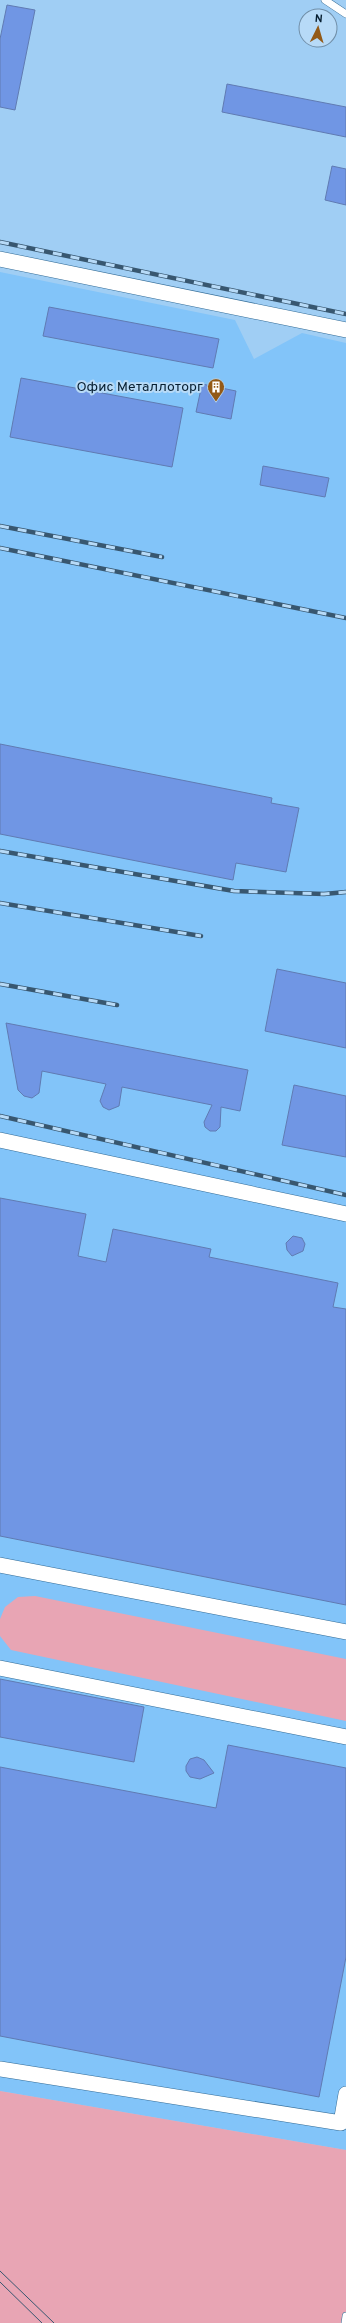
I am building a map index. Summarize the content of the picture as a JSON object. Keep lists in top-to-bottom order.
{
  "places": {
    "building": ["Офис Металлоторг"]
  },
  "north": "top"
}
